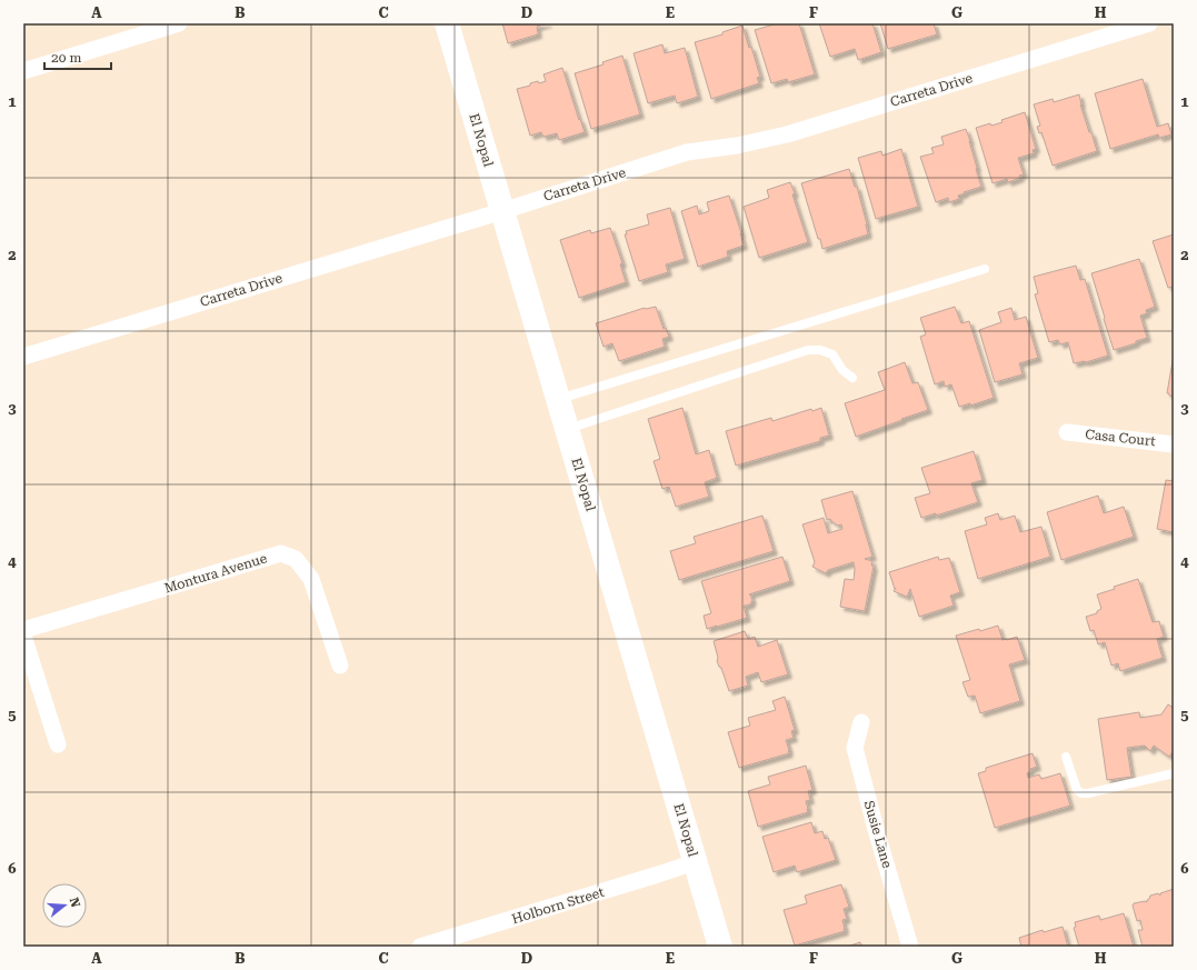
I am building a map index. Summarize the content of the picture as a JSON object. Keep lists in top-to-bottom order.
{
  "streets": {
    "main road": ["El Nopal"],
    "street": [
      "Carreta Drive",
      "Casa Court",
      "Montura Avenue",
      "Susie Lane",
      "Holborn Street"
    ]
  },
  "crossings": [
    ["Carreta Drive", "El Nopal"],
    ["El Nopal", "Holborn Street"]
  ],
  "scale_bar": "20 m",
  "north": "right",
  "grid": {
    "columns": [
      "A",
      "B",
      "C",
      "D",
      "E",
      "F",
      "G",
      "H"
    ],
    "rows": [
      "1",
      "2",
      "3",
      "4",
      "5",
      "6"
    ]
  }
}
